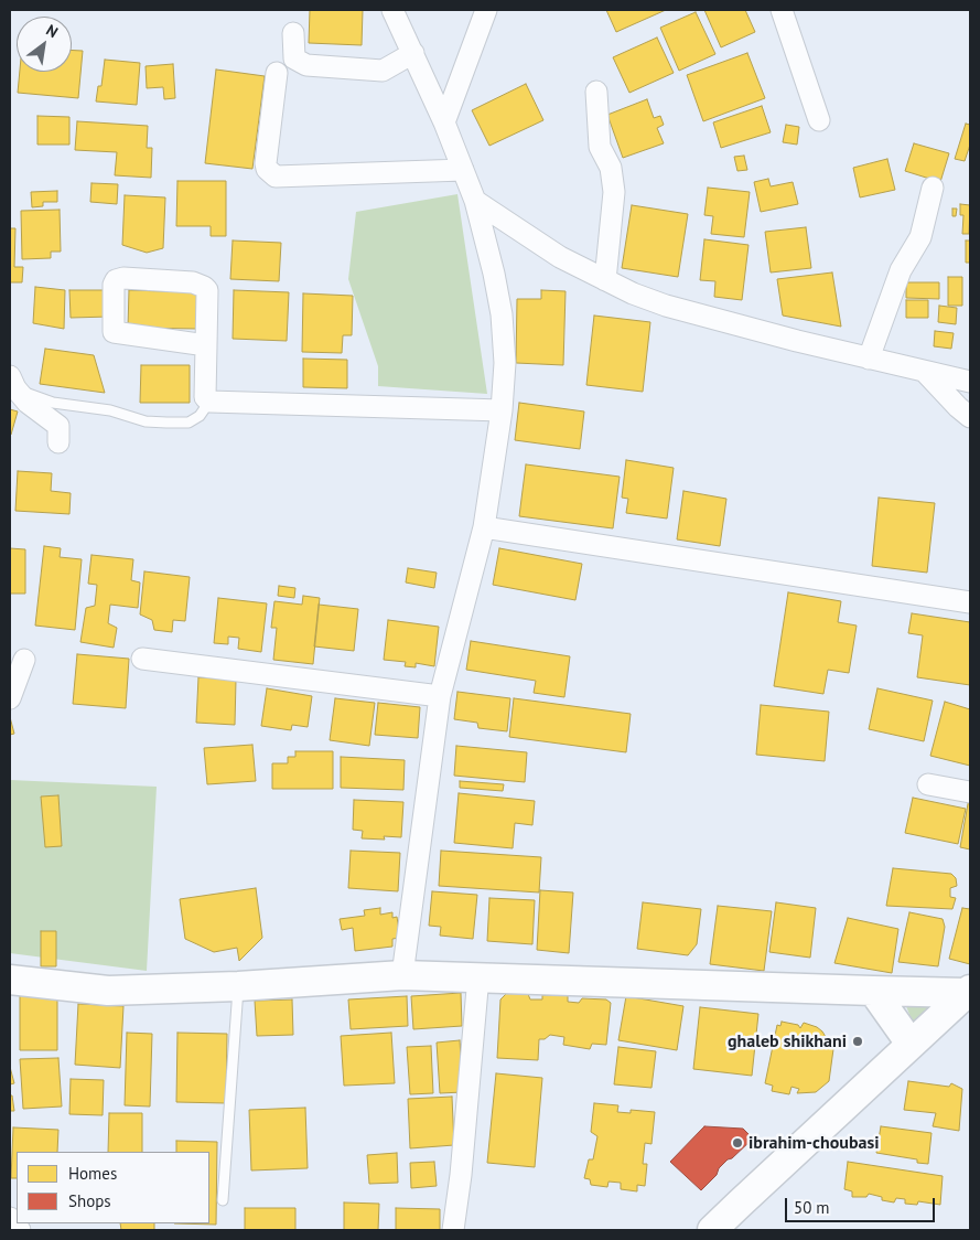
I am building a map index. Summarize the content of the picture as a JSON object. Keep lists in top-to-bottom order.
{
  "places": ["ghaleb shikhani", "ibrahim-choubasi"],
  "legend": ["Homes", "Shops"],
  "scale_bar": "50 m",
  "north": "top right"
}
